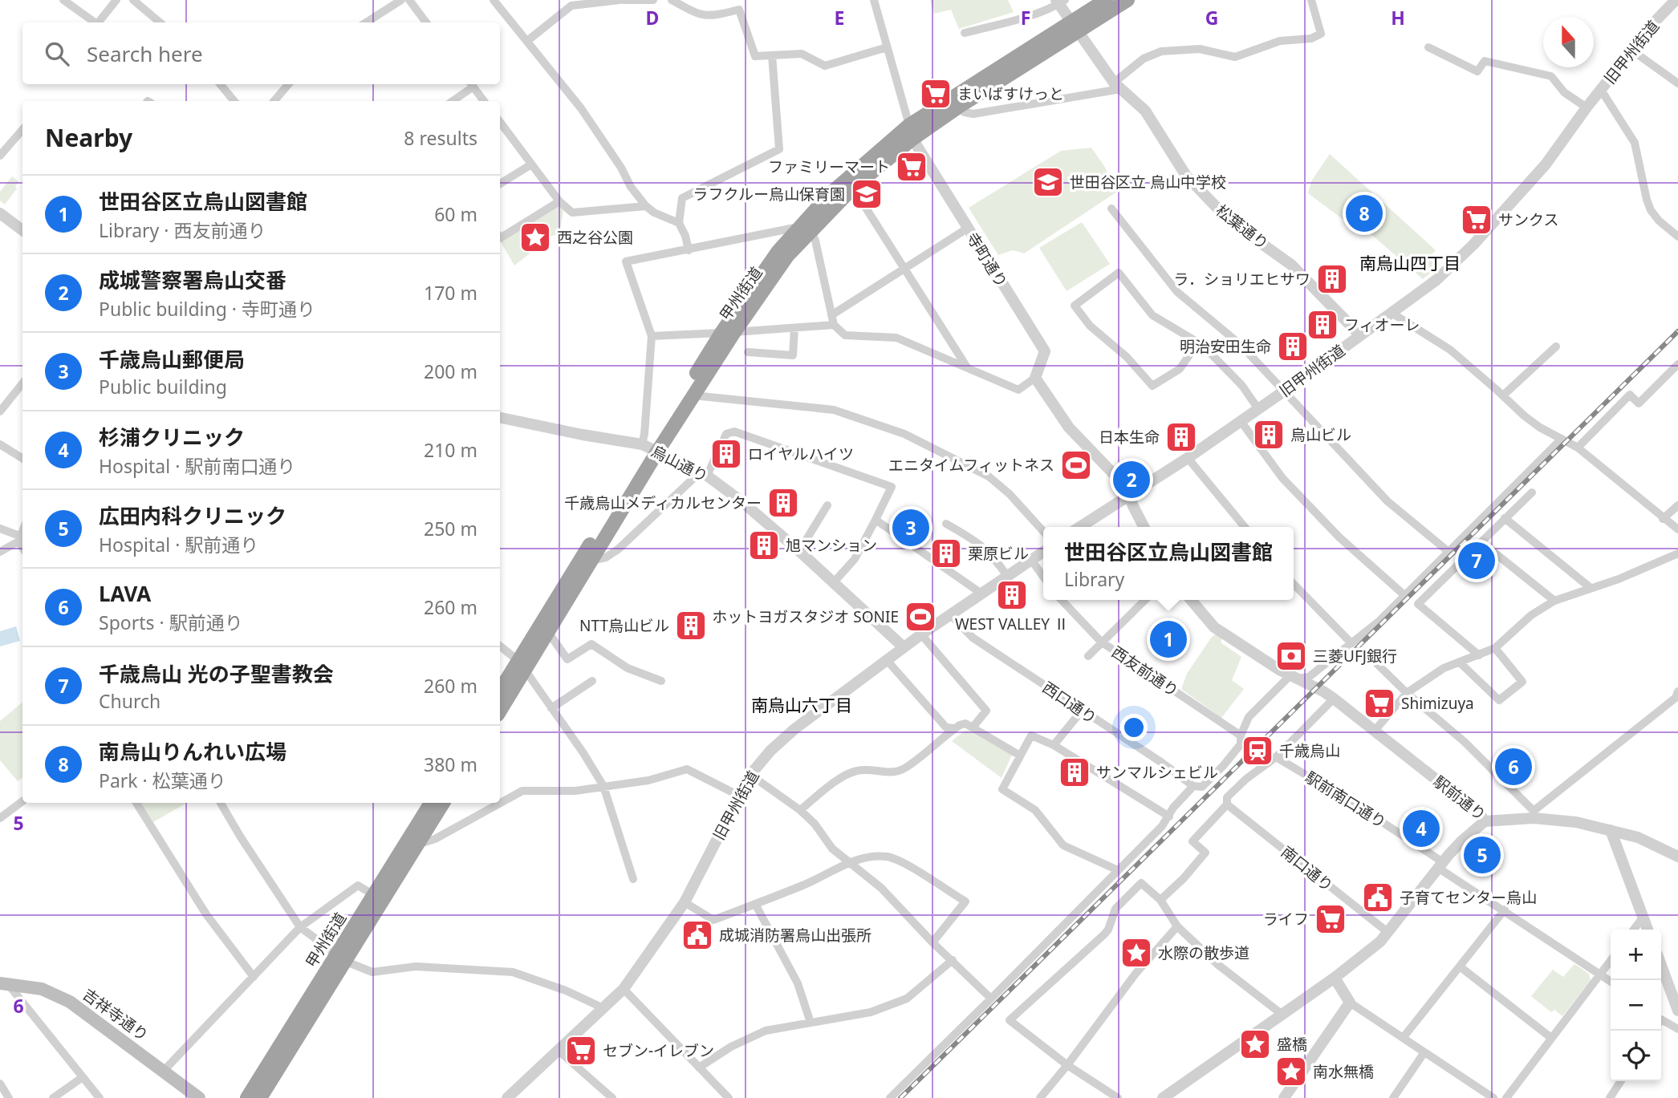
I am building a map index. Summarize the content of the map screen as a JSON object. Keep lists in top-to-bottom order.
{
  "streets": {
    "highway": ["甲州街道"],
    "main road": ["吉祥寺通り"],
    "street": [
      "旧甲州街道",
      "松葉通り",
      "寺町通り",
      "烏山通り",
      "西友前通り",
      "西口通り",
      "駅前通り",
      "駅前南口通り",
      "南口通り"
    ]
  },
  "crossings": [
    ["旧甲州街道", "松葉通り"],
    ["旧甲州街道", "烏山通り"],
    ["旧甲州街道", "西口通り"],
    ["松葉通り", "甲州街道"],
    ["寺町通り", "甲州街道"],
    ["甲州街道", "烏山通り"]
  ],
  "districts": ["南烏山四丁目", "南烏山六丁目"],
  "places": {
    "supermarket": [
      "まいばすけっと",
      "ファミリーマート",
      "サンクス",
      "Shimizuya",
      "ライフ",
      "セブン-イレブン"
    ],
    "school or university": ["世田谷区立 烏山中学校", "ラフクルー烏山保育園"],
    "place": [
      "西之谷公園",
      "水際の散歩道",
      "盛橋",
      "南水無橋"
    ],
    "building": [
      "ラ．ショリエヒサワ",
      "フィオーレ",
      "明治安田生命",
      "烏山ビル",
      "日本生命",
      "ロイヤルハイツ",
      "千歳烏山メディカルセンター",
      "旭マンション",
      "栗原ビル",
      "WEST VALLEY Ⅱ",
      "NTT烏山ビル",
      "サンマルシェビル"
    ],
    "sports": ["エニタイムフィットネス", "ホットヨガスタジオ SONIE"],
    "bank": ["三菱UFJ銀行"],
    "station": ["千歳烏山"],
    "public building": ["子育てセンター烏山", "成城消防署烏山出張所"]
  },
  "north": "top",
  "page": {
    "search": "Search here",
    "heading": ["Nearby", "8 results"],
    "list": [
      {
        "mark": "1",
        "name": "世田谷区立烏山図書館",
        "note": "Library · 西友前通り",
        "value": "60 m"
      },
      {
        "mark": "2",
        "name": "成城警察署烏山交番",
        "note": "Public building · 寺町通り",
        "value": "170 m"
      },
      {
        "mark": "3",
        "name": "千歳烏山郵便局",
        "note": "Public building",
        "value": "200 m"
      },
      {
        "mark": "4",
        "name": "杉浦クリニック",
        "note": "Hospital · 駅前南口通り",
        "value": "210 m"
      },
      {
        "mark": "5",
        "name": "広田内科クリニック",
        "note": "Hospital · 駅前通り",
        "value": "250 m"
      },
      {
        "mark": "6",
        "name": "LAVA",
        "note": "Sports · 駅前通り",
        "value": "260 m"
      },
      {
        "mark": "7",
        "name": "千歳烏山 光の子聖書教会",
        "note": "Church",
        "value": "260 m"
      },
      {
        "mark": "8",
        "name": "南烏山りんれい広場",
        "note": "Park · 松葉通り",
        "value": "380 m"
      }
    ],
    "pins": [
      "8",
      "2",
      "3",
      "7",
      "1",
      "6",
      "4",
      "5"
    ],
    "popup": ["世田谷区立烏山図書館", "Library"],
    "map_buttons": ["+", "−"]
  },
  "grid": {
    "columns": [
      "D",
      "E",
      "F",
      "G",
      "H"
    ],
    "rows": ["5", "6"]
  }
}
